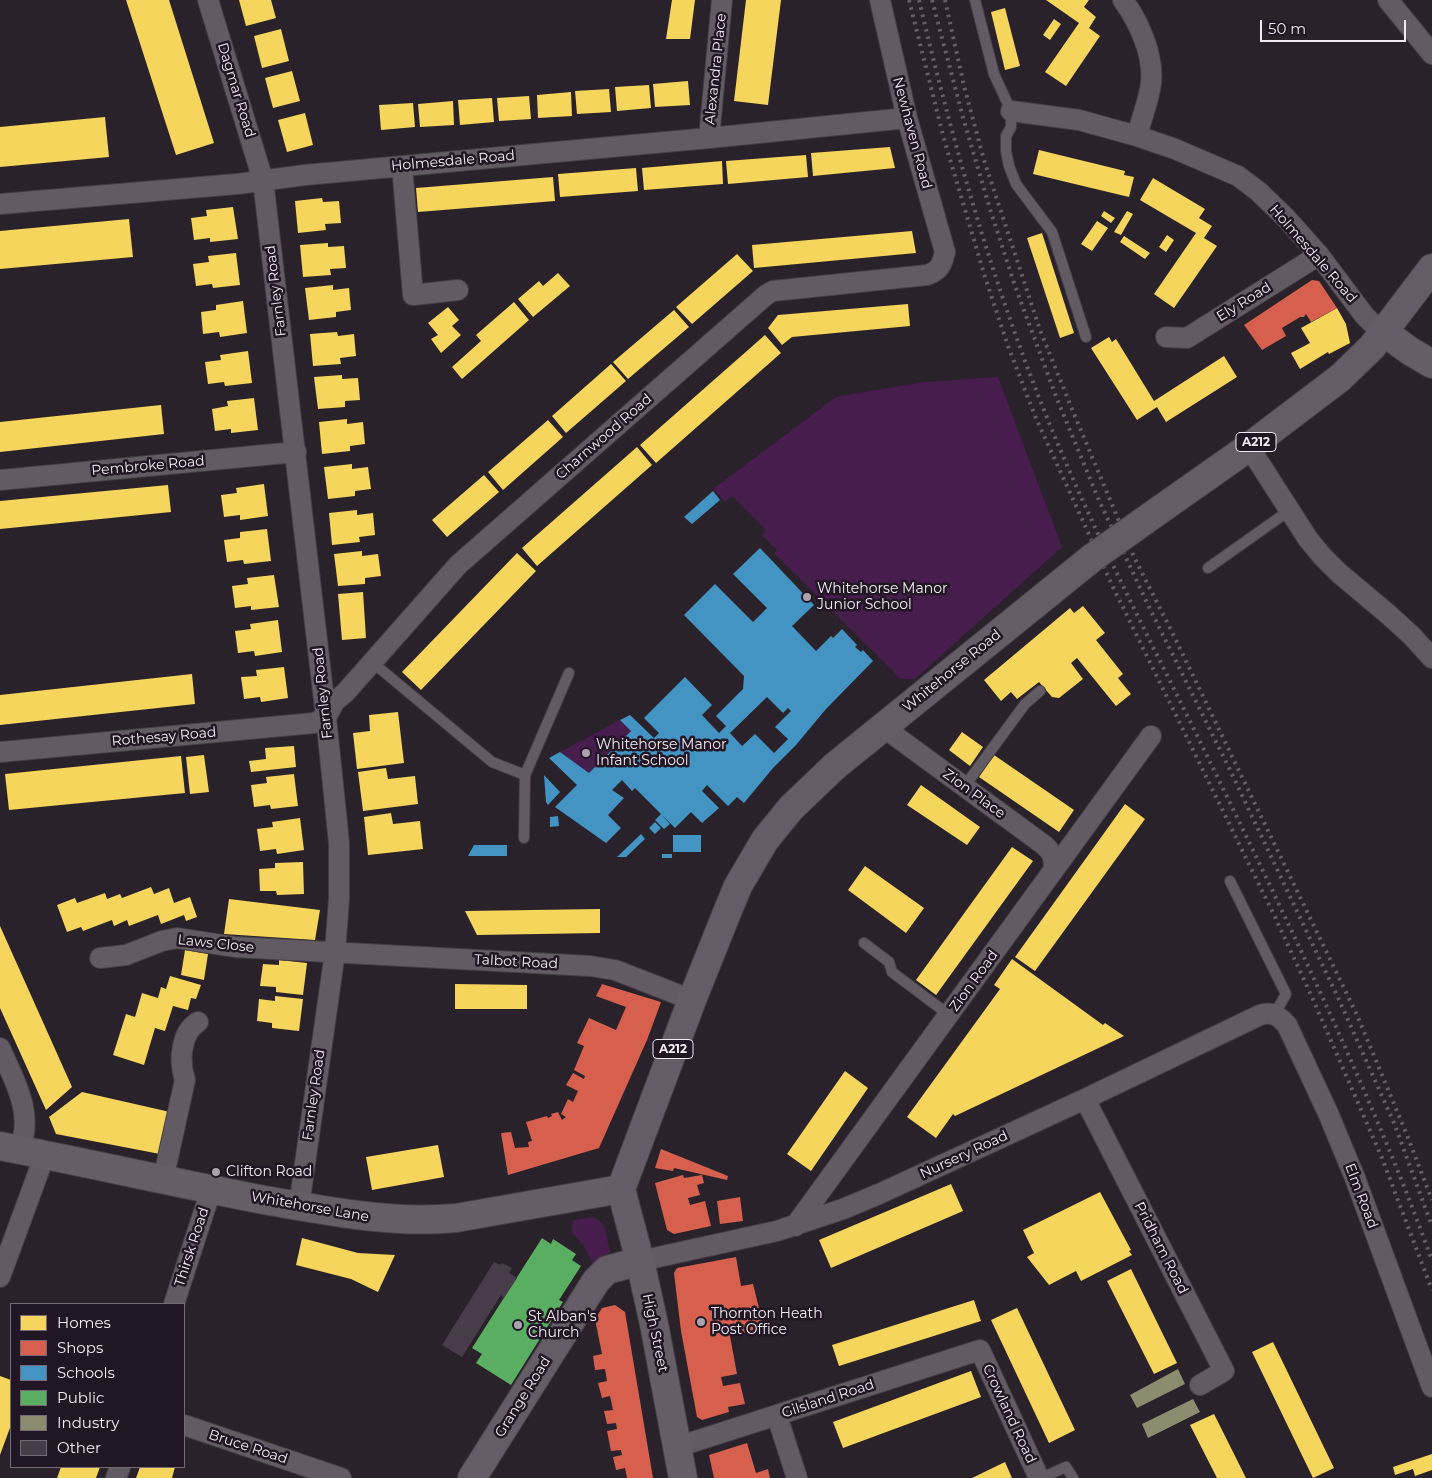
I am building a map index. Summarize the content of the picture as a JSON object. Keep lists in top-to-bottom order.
{
  "streets": {
    "main road": [
      "A212",
      "Whitehorse Road",
      "Whitehorse Lane",
      "High Street",
      "Grange Road"
    ],
    "street": [
      "Alexandra Place",
      "Dagmar Road",
      "Newhaven Road",
      "Holmesdale Road",
      "Farnley Road",
      "Ely Road",
      "Charnwood Road",
      "Pembroke Road",
      "Rothesay Road",
      "Zion Place",
      "Laws Close",
      "Talbot Road",
      "Zion Road",
      "Nursery Road",
      "Elm Road",
      "Thirsk Road",
      "Pridham Road",
      "Gilsland Road",
      "Crowland Road",
      "Bruce Road"
    ]
  },
  "crossings": [
    ["Alexandra Place", "Holmesdale Road"],
    ["Dagmar Road", "Holmesdale Road"],
    ["Dagmar Road", "Farnley Road"],
    ["Newhaven Road", "Holmesdale Road"],
    ["Newhaven Road", "Charnwood Road"],
    ["Holmesdale Road", "Farnley Road"],
    ["Holmesdale Road", "Ely Road"],
    ["Holmesdale Road", "Whitehorse Road"],
    ["Farnley Road", "Charnwood Road"],
    ["Farnley Road", "Pembroke Road"],
    ["Farnley Road", "Rothesay Road"],
    ["Farnley Road", "Laws Close"],
    ["Farnley Road", "Talbot Road"],
    ["Farnley Road", "Whitehorse Lane"],
    ["Charnwood Road", "Rothesay Road"],
    ["Whitehorse Road", "Zion Place"],
    ["Whitehorse Road", "Talbot Road"],
    ["Whitehorse Road", "Whitehorse Lane"],
    ["Whitehorse Road", "High Street"],
    ["Zion Place", "Zion Road"],
    ["Laws Close", "Talbot Road"],
    ["Zion Road", "Nursery Road"],
    ["Nursery Road", "Elm Road"],
    ["Nursery Road", "Pridham Road"],
    ["Nursery Road", "High Street"],
    ["Nursery Road", "Grange Road"],
    ["Whitehorse Lane", "Thirsk Road"],
    ["Whitehorse Lane", "High Street"],
    ["High Street", "Grange Road"],
    ["High Street", "Gilsland Road"],
    ["Gilsland Road", "Crowland Road"]
  ],
  "places": [
    "Whitehorse Manor Junior School",
    "Whitehorse Manor Infant School",
    "Clifton Road",
    "Thornton Heath Post Office",
    "St Alban's Church"
  ],
  "legend": [
    "Homes",
    "Shops",
    "Schools",
    "Public",
    "Industry",
    "Other"
  ],
  "scale_bar": "50 m"
}
